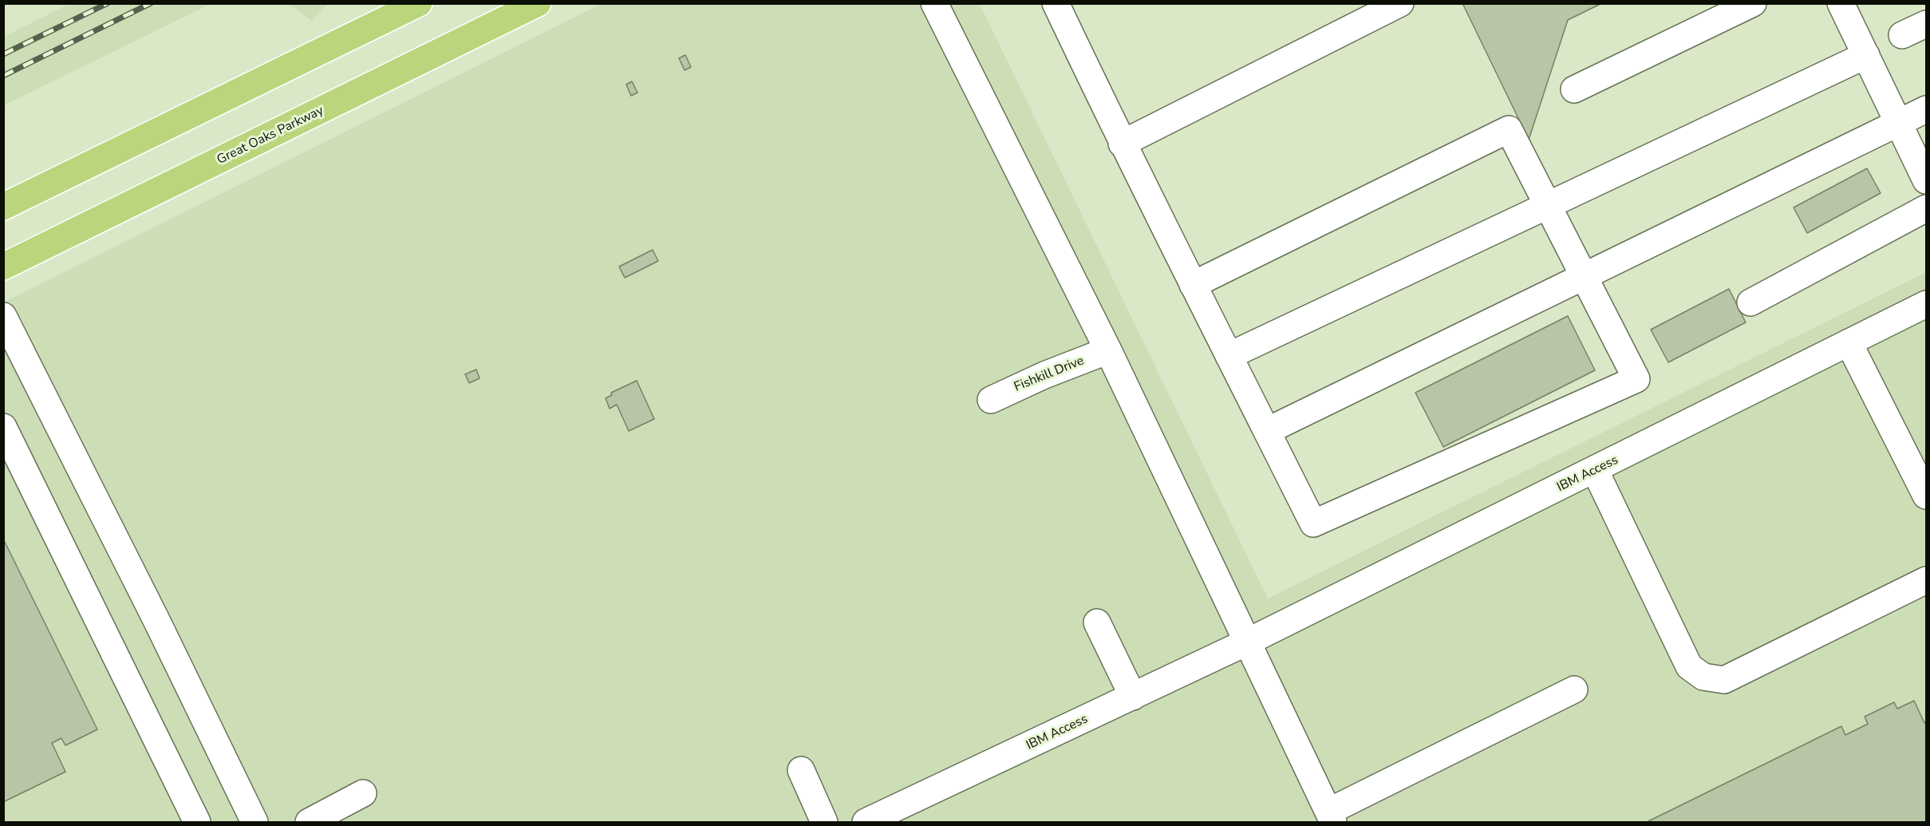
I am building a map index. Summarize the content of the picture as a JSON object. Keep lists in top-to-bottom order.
{
  "streets": {
    "main road": ["Great Oaks Parkway"],
    "street": ["Fishkill Drive", "IBM Access"]
  }
}
